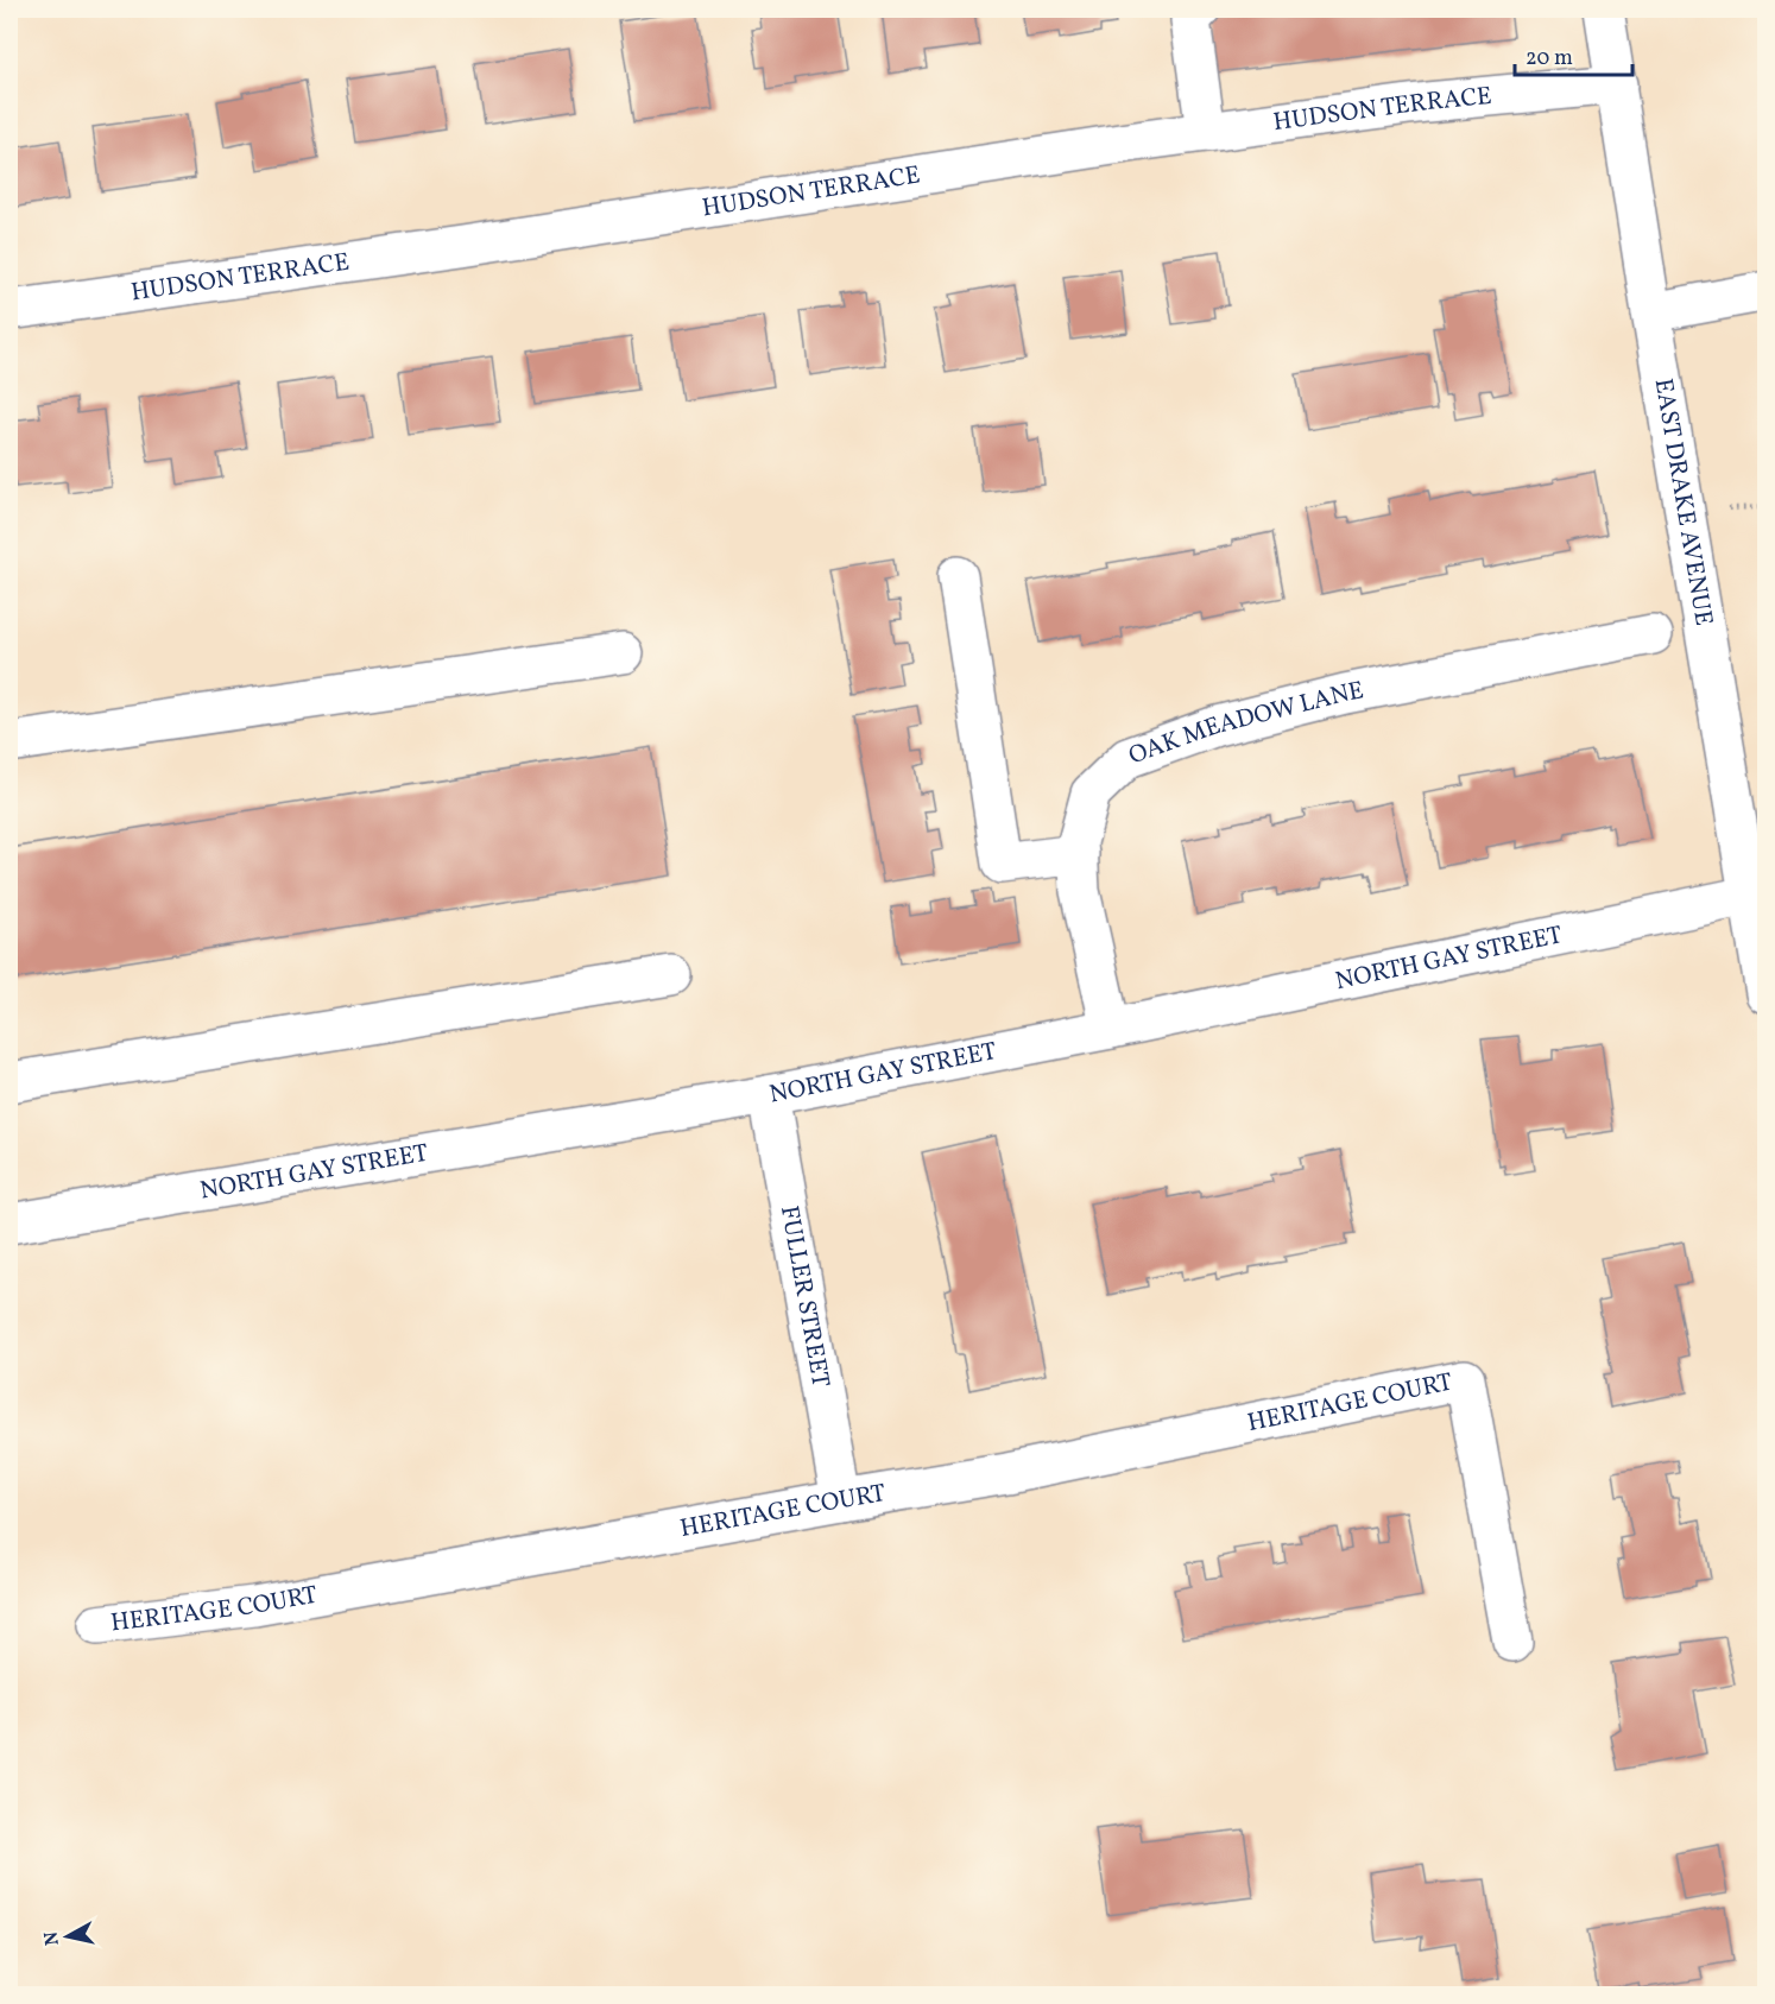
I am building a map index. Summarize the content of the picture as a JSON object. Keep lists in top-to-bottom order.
{
  "streets": {
    "street": [
      "HUDSON TERRACE",
      "EAST DRAKE AVENUE",
      "OAK MEADOW LANE",
      "NORTH GAY STREET",
      "FULLER STREET",
      "HERITAGE COURT"
    ]
  },
  "crossings": [
    ["HUDSON TERRACE", "EAST DRAKE AVENUE"],
    ["EAST DRAKE AVENUE", "NORTH GAY STREET"],
    ["OAK MEADOW LANE", "NORTH GAY STREET"],
    ["NORTH GAY STREET", "FULLER STREET"],
    ["FULLER STREET", "HERITAGE COURT"]
  ],
  "scale_bar": "20 m",
  "north": "left"
}
